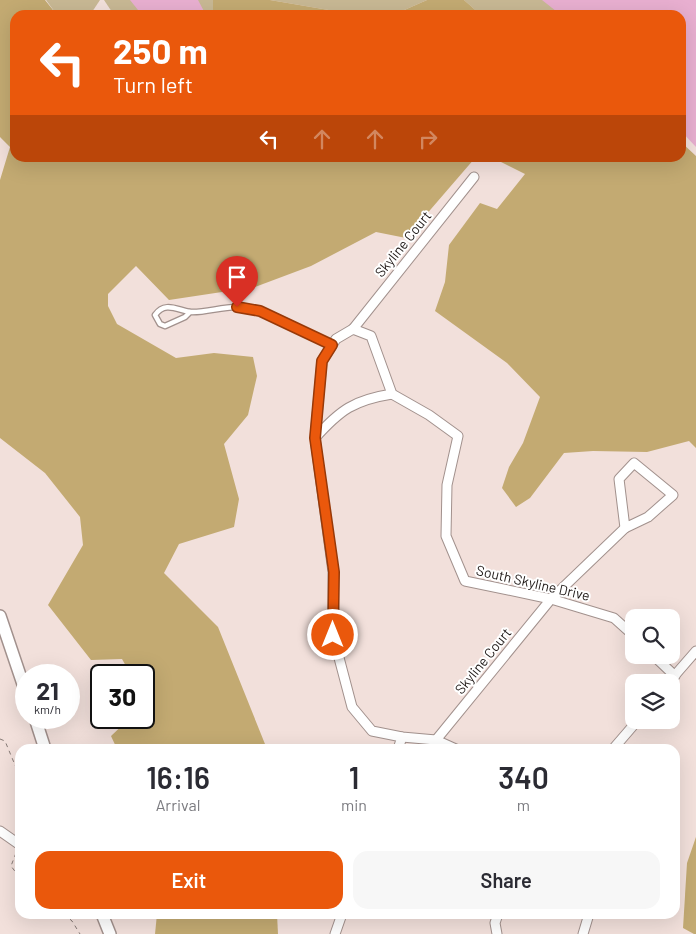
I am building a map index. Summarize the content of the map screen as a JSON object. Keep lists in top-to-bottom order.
{
  "streets": {
    "street": ["Skyline Court", "South Skyline Drive"]
  },
  "crossings": [
    ["Skyline Court", "South Skyline Drive"]
  ],
  "page": {
    "turn": ["250 m", "Turn left"],
    "speed": "21 km/h",
    "limit": "30",
    "eta": [
      "16:16",
      "Arrival",
      "1",
      "min",
      "340",
      "m"
    ],
    "buttons": ["Exit", "Share"]
  }
}
